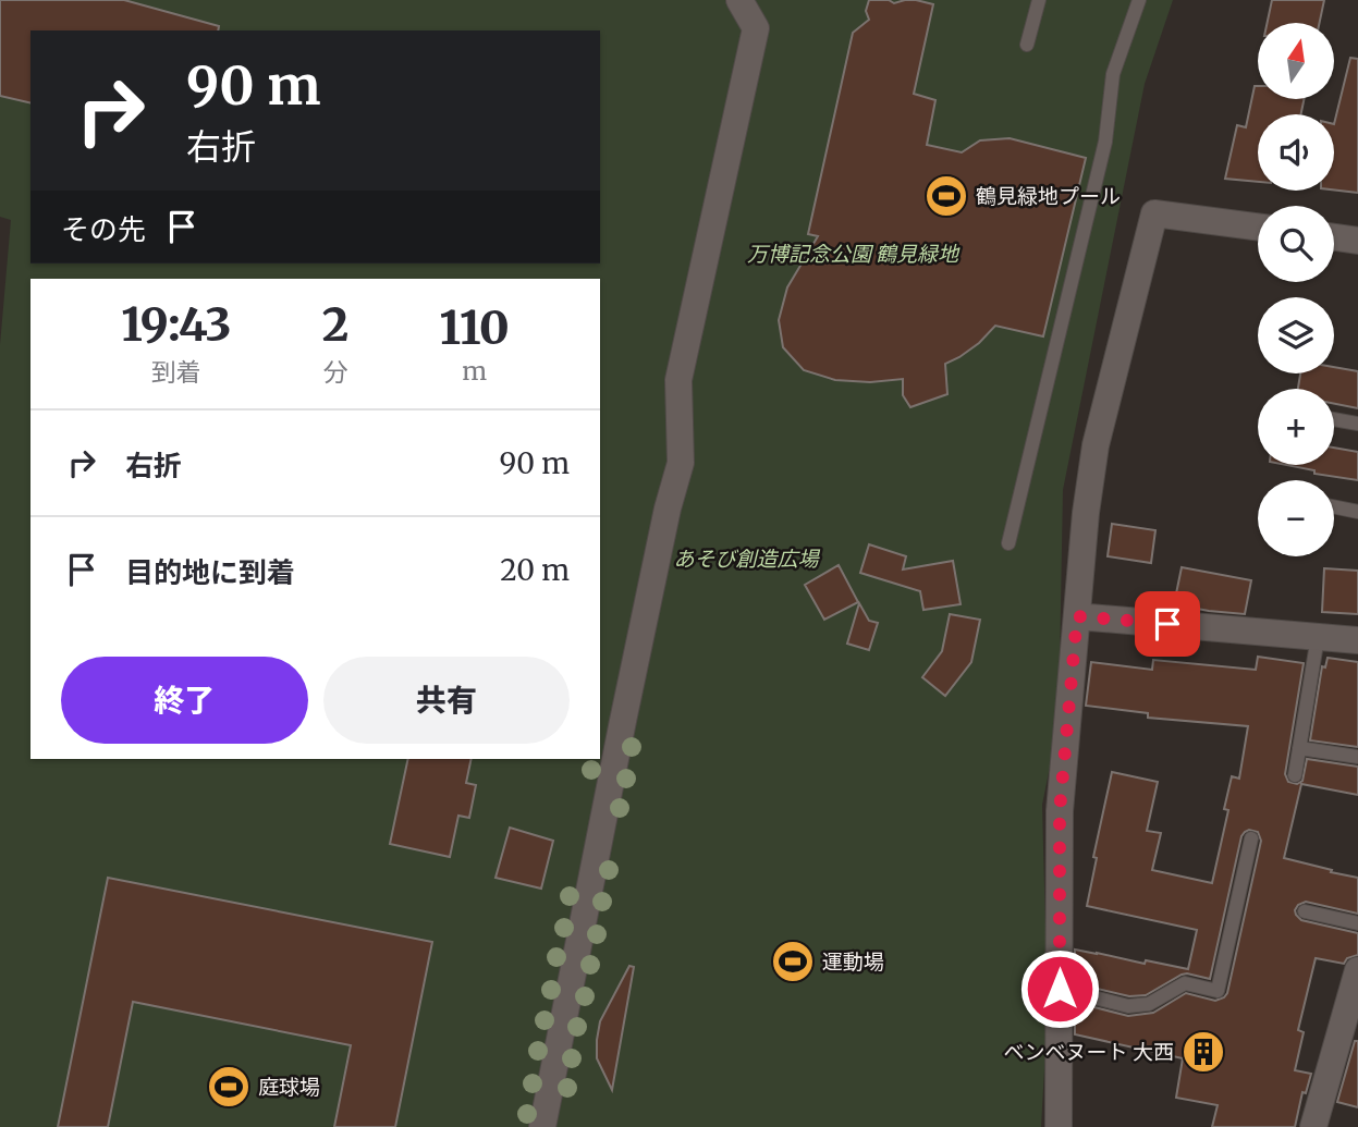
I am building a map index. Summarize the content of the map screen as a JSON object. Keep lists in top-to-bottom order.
{
  "parks": ["万博記念公園 鶴見緑地", "あそび創造広場"],
  "places": {
    "sports": ["鶴見緑地プール", "運動場", "庭球場"],
    "building": ["ベンベヌート 大西"]
  },
  "north": "top",
  "page": {
    "map_buttons": ["+", "−"],
    "turn": ["90 m", "右折"],
    "then": "その先",
    "eta": [
      "19:43",
      "到着",
      "2",
      "分",
      "110",
      "m"
    ],
    "list": [
      {
        "name": "右折",
        "value": "90 m"
      },
      {
        "name": "目的地に到着",
        "value": "20 m"
      }
    ],
    "buttons": ["終了", "共有"]
  }
}
